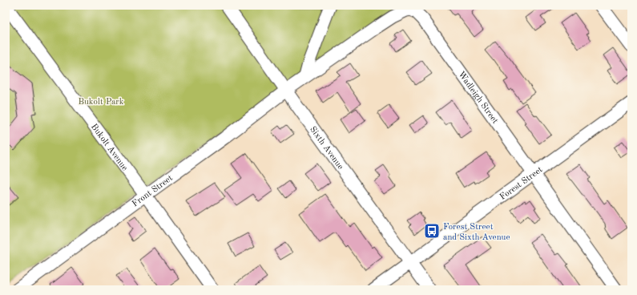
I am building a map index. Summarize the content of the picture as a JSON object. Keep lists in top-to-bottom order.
{
  "streets": {
    "street": [
      "Wadleigh Street",
      "Bukolt Avenue",
      "Sixth Avenue",
      "Forest Street",
      "Front Street"
    ]
  },
  "crossings": [
    ["Wadleigh Street", "Forest Street"],
    ["Wadleigh Street", "Front Street"],
    ["Bukolt Avenue", "Front Street"],
    ["Sixth Avenue", "Forest Street"],
    ["Sixth Avenue", "Front Street"]
  ],
  "parks": ["Bukolt Park"],
  "places": {
    "bus stop": ["Forest Street and Sixth Avenue"]
  }
}
